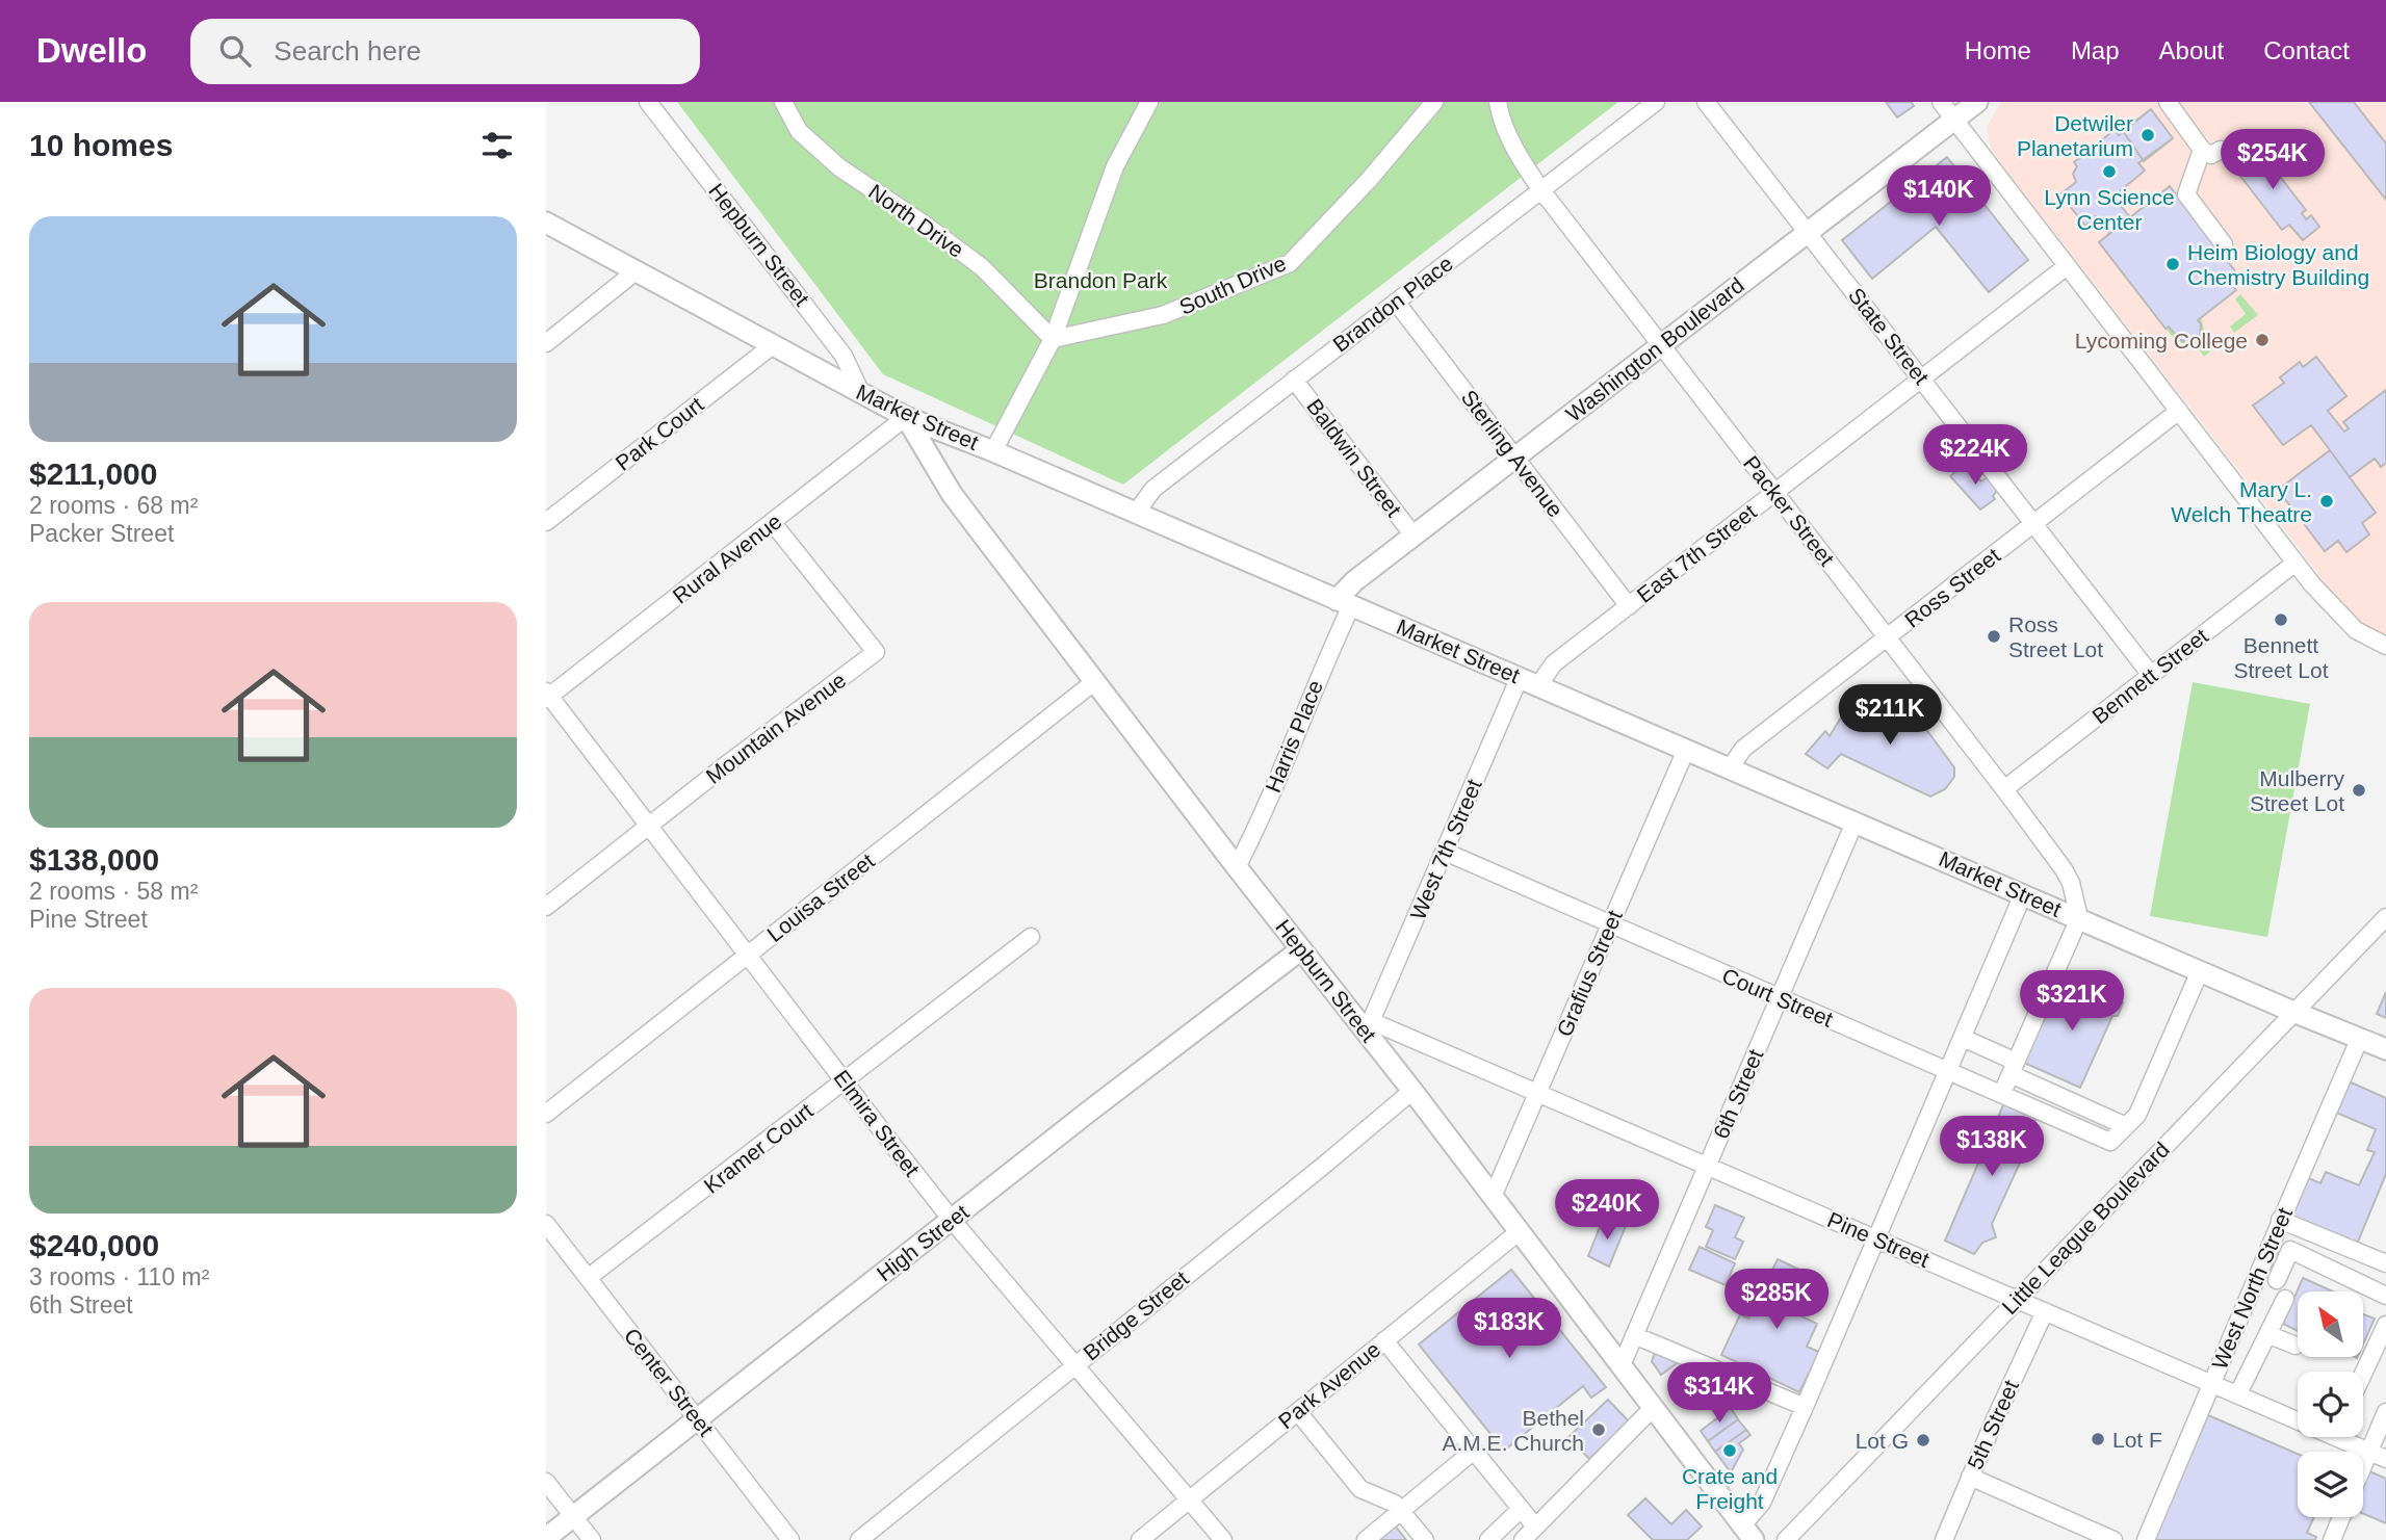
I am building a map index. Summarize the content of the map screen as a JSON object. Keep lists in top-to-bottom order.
{
  "streets": {
    "main road": [
      "Hepburn Street",
      "Washington Boulevard",
      "Market Street",
      "High Street"
    ],
    "street": [
      "North Drive",
      "South Drive",
      "Brandon Place",
      "State Street",
      "Park Court",
      "Sterling Avenue",
      "Baldwin Street",
      "Packer Street",
      "East 7th Street",
      "Rural Avenue",
      "Ross Street",
      "Bennett Street",
      "Mountain Avenue",
      "Harris Place",
      "West 7th Street",
      "Louisa Street",
      "Grafius Street",
      "Court Street",
      "6th Street",
      "Elmira Street",
      "Kramer Court",
      "Little League Boulevard",
      "Pine Street",
      "West North Street",
      "Bridge Street",
      "Center Street",
      "Park Avenue",
      "5th Street"
    ]
  },
  "crossings": [
    ["North Drive", "South Drive"],
    ["Hepburn Street", "Market Street"],
    ["Hepburn Street", "Rural Avenue"],
    ["Hepburn Street", "Harris Place"],
    ["Hepburn Street", "West 7th Street"],
    ["Hepburn Street", "Louisa Street"],
    ["Hepburn Street", "Grafius Street"],
    ["Hepburn Street", "6th Street"],
    ["Hepburn Street", "Pine Street"],
    ["Hepburn Street", "High Street"],
    ["Hepburn Street", "Bridge Street"],
    ["Hepburn Street", "Park Avenue"],
    ["Brandon Place", "Market Street"],
    ["Brandon Place", "Sterling Avenue"],
    ["Brandon Place", "Baldwin Street"],
    ["Brandon Place", "Packer Street"],
    ["State Street", "Washington Boulevard"],
    ["State Street", "East 7th Street"],
    ["State Street", "Ross Street"],
    ["State Street", "Bennett Street"],
    ["Washington Boulevard", "Market Street"],
    ["Washington Boulevard", "Sterling Avenue"],
    ["Washington Boulevard", "Baldwin Street"],
    ["Washington Boulevard", "Packer Street"],
    ["Washington Boulevard", "Harris Place"],
    ["Market Street", "Park Court"],
    ["Market Street", "Packer Street"],
    ["Market Street", "East 7th Street"],
    ["Market Street", "Rural Avenue"],
    ["Market Street", "Ross Street"],
    ["Market Street", "Harris Place"],
    ["Market Street", "West 7th Street"],
    ["Market Street", "Grafius Street"],
    ["Market Street", "6th Street"],
    ["Market Street", "Little League Boulevard"],
    ["Market Street", "West North Street"],
    ["Sterling Avenue", "East 7th Street"],
    ["Packer Street", "East 7th Street"],
    ["Packer Street", "Ross Street"],
    ["Packer Street", "Bennett Street"],
    ["East 7th Street", "West 7th Street"],
    ["Rural Avenue", "Mountain Avenue"],
    ["Rural Avenue", "Elmira Street"],
    ["Mountain Avenue", "Elmira Street"],
    ["West 7th Street", "Court Street"],
    ["West 7th Street", "Pine Street"],
    ["Louisa Street", "Elmira Street"],
    ["Grafius Street", "Court Street"],
    ["Grafius Street", "Pine Street"],
    ["Court Street", "6th Street"],
    ["6th Street", "Pine Street"],
    ["Elmira Street", "Kramer Court"],
    ["Elmira Street", "High Street"],
    ["Elmira Street", "Bridge Street"],
    ["Elmira Street", "Park Avenue"],
    ["Kramer Court", "Center Street"],
    ["Little League Boulevard", "Pine Street"],
    ["Pine Street", "West North Street"],
    ["Pine Street", "5th Street"],
    ["High Street", "Center Street"]
  ],
  "parks": ["Brandon Park"],
  "places": [
    "Detwiler Planetarium",
    "Lynn Science Center",
    "Heim Biology and Chemistry Building",
    "Lycoming College",
    "Mary L. Welch Theatre",
    "Bennett Street Lot",
    "Ross Street Lot",
    "Mulberry Street Lot",
    "Bethel A.M.E. Church",
    "Lot F",
    "Lot G",
    "Crate and Freight"
  ],
  "north": "top left",
  "page": {
    "header": "Dwello",
    "search": "Search here",
    "nav": [
      "Home",
      "Map",
      "About",
      "Contact"
    ],
    "heading": "10 homes",
    "price": [
      "$254K",
      "$140K",
      "$224K",
      "$211K",
      "$321K",
      "$138K",
      "$240K",
      "$285K",
      "$183K",
      "$314K"
    ],
    "list": [
      {
        "name": "$211,000",
        "note": "2 rooms · 68 m² · Packer Street"
      },
      {
        "name": "$138,000",
        "note": "2 rooms · 58 m² · Pine Street"
      },
      {
        "name": "$240,000",
        "note": "3 rooms · 110 m² · 6th Street"
      }
    ]
  }
}
